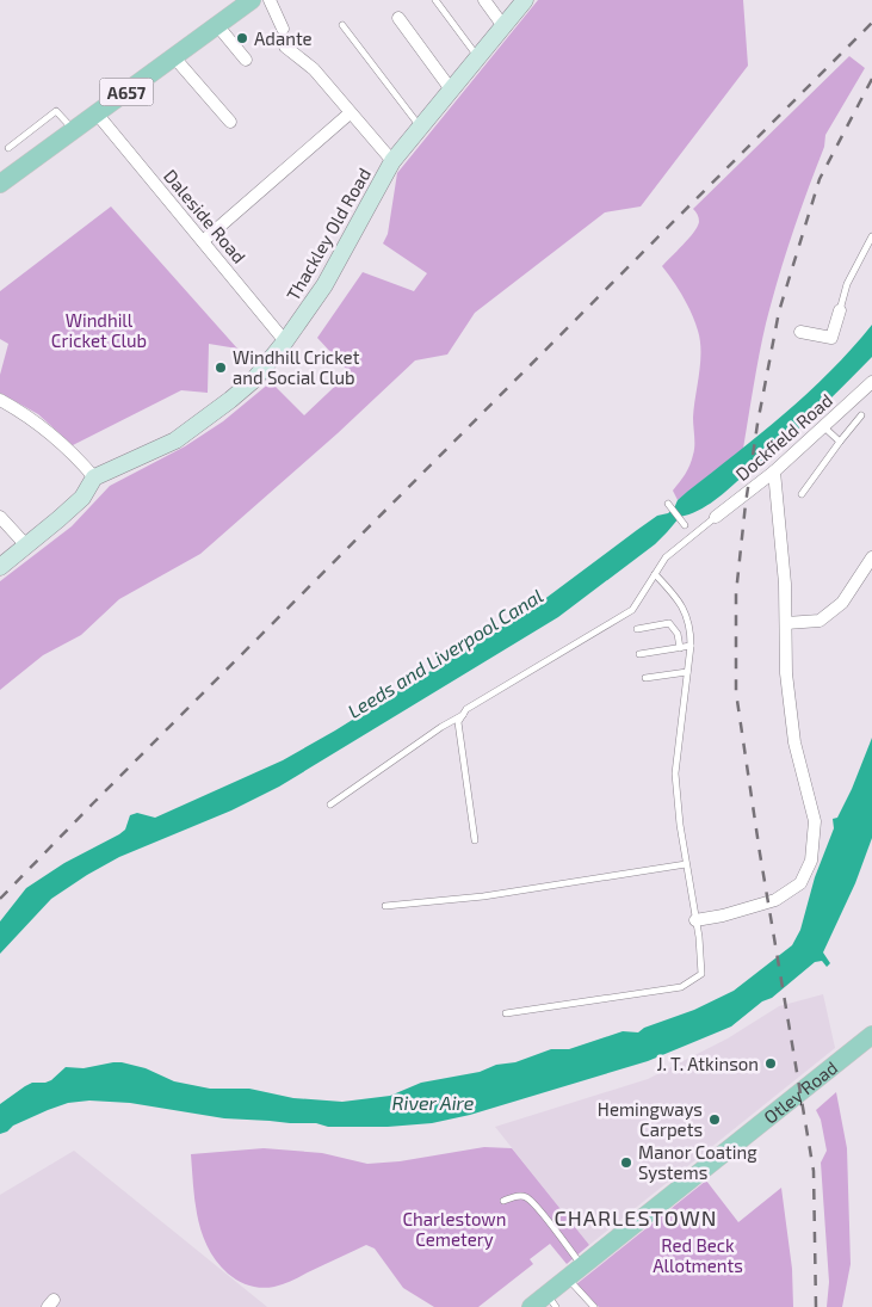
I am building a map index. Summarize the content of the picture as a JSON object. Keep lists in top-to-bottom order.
{
  "streets": {
    "main road": ["A657", "Otley Road"],
    "street": ["Daleside Road", "Thackley Old Road", "Dockfield Road"]
  },
  "crossings": [
    ["A657", "Daleside Road"],
    ["Daleside Road", "Thackley Old Road"]
  ],
  "districts": ["CHARLESTOWN"],
  "water": ["Leeds and Liverpool Canal", "River Aire"],
  "parks": ["Windhill Cricket Club", "Charlestown Cemetery", "Red Beck Allotments"],
  "places": [
    "Adante",
    "Windhill Cricket and Social Club",
    "J. T. Atkinson",
    "Hemingways Carpets",
    "Manor Coating Systems"
  ]
}
